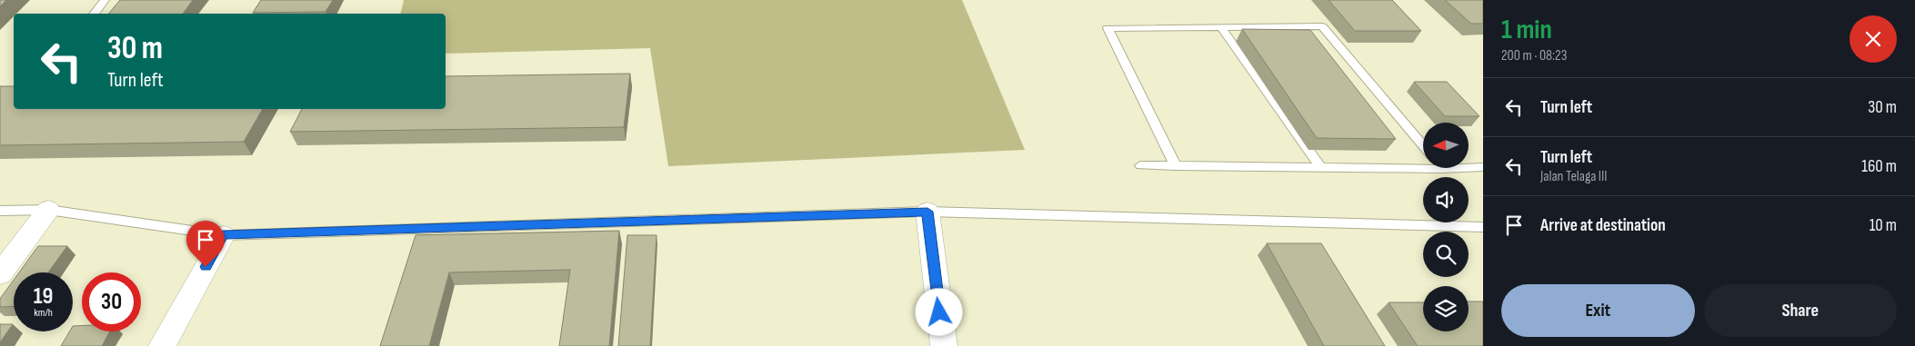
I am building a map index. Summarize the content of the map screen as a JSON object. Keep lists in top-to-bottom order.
{
  "north": "left",
  "page": {
    "heading": ["1 min", "200 m · 08:23"],
    "turn": ["30 m", "Turn left"],
    "list": [
      {
        "name": "Turn left",
        "value": "30 m"
      },
      {
        "name": "Turn left",
        "note": "Jalan Telaga III",
        "value": "160 m"
      },
      {
        "name": "Arrive at destination",
        "value": "10 m"
      }
    ],
    "speed": "19 km/h",
    "limit": "30",
    "buttons": ["Exit", "Share"]
  }
}
